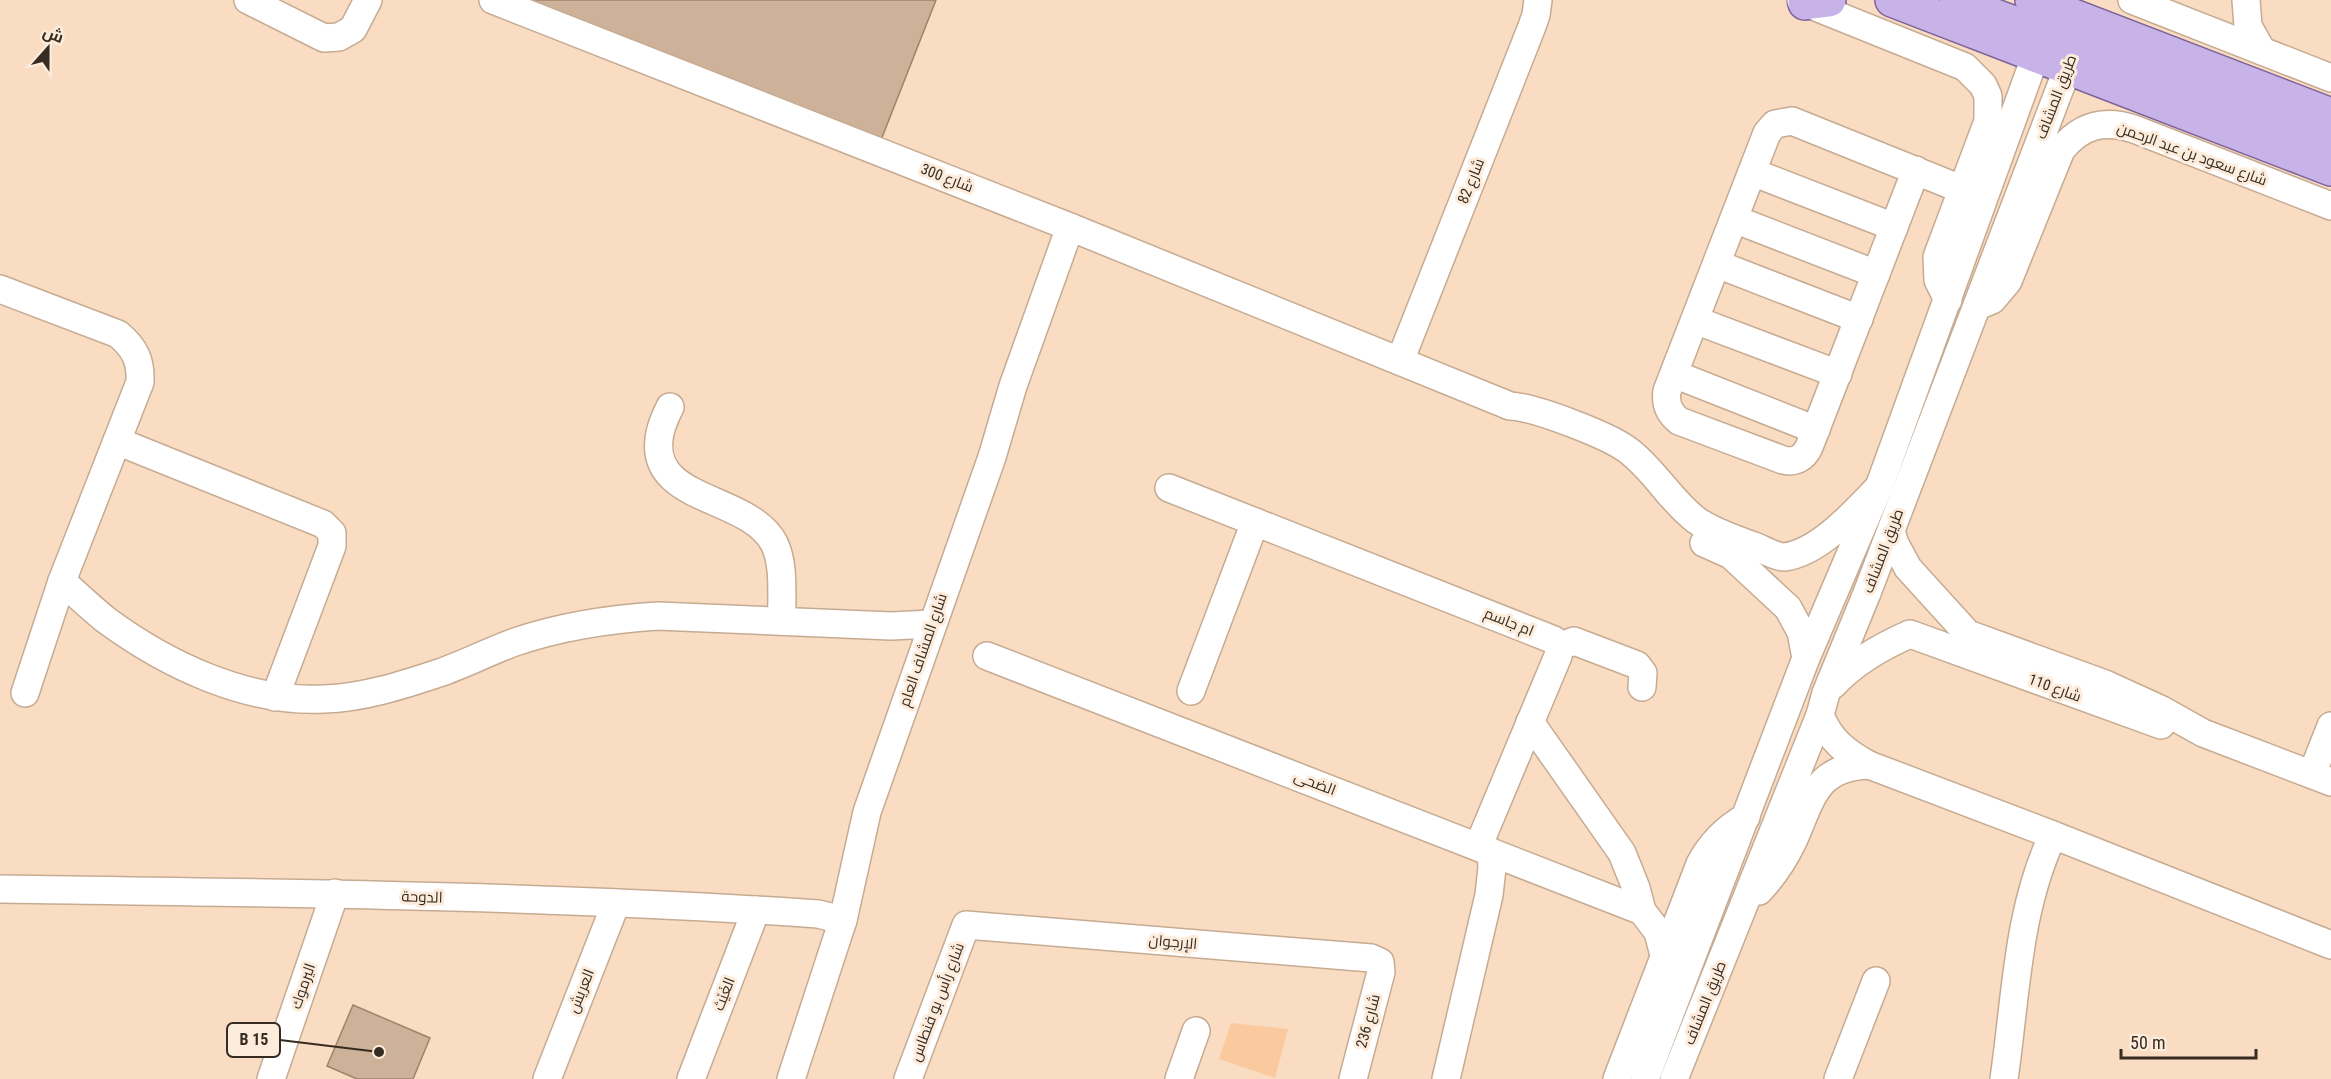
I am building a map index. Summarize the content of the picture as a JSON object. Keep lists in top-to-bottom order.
{
  "streets": {
    "street": [
      "طريق المشاف",
      "شارع سعود بن عبد الرحمن",
      "شارع 300",
      "شارع 82",
      "ام جاسم",
      "شارع المشاف العام",
      "شارع 110",
      "الضحى",
      "الدوحة",
      "الإرجوان",
      "اليرموك",
      "العريش",
      "الغَيْث",
      "شارع رأس بو فنطاس",
      "شارع 236"
    ]
  },
  "crossings": [
    ["طريق المشاف", "شارع سعود بن عبد الرحمن"],
    ["طريق المشاف", "شارع 110"],
    ["شارع 300", "شارع 82"],
    ["شارع 300", "شارع المشاف العام"],
    ["شارع المشاف العام", "الدوحة"],
    ["الدوحة", "اليرموك"],
    ["الدوحة", "العريش"],
    ["الدوحة", "الغَيْث"],
    ["الإرجوان", "شارع رأس بو فنطاس"],
    ["الإرجوان", "شارع 236"]
  ],
  "places": ["B 15"],
  "scale_bar": "50 m",
  "north": "top"
}
